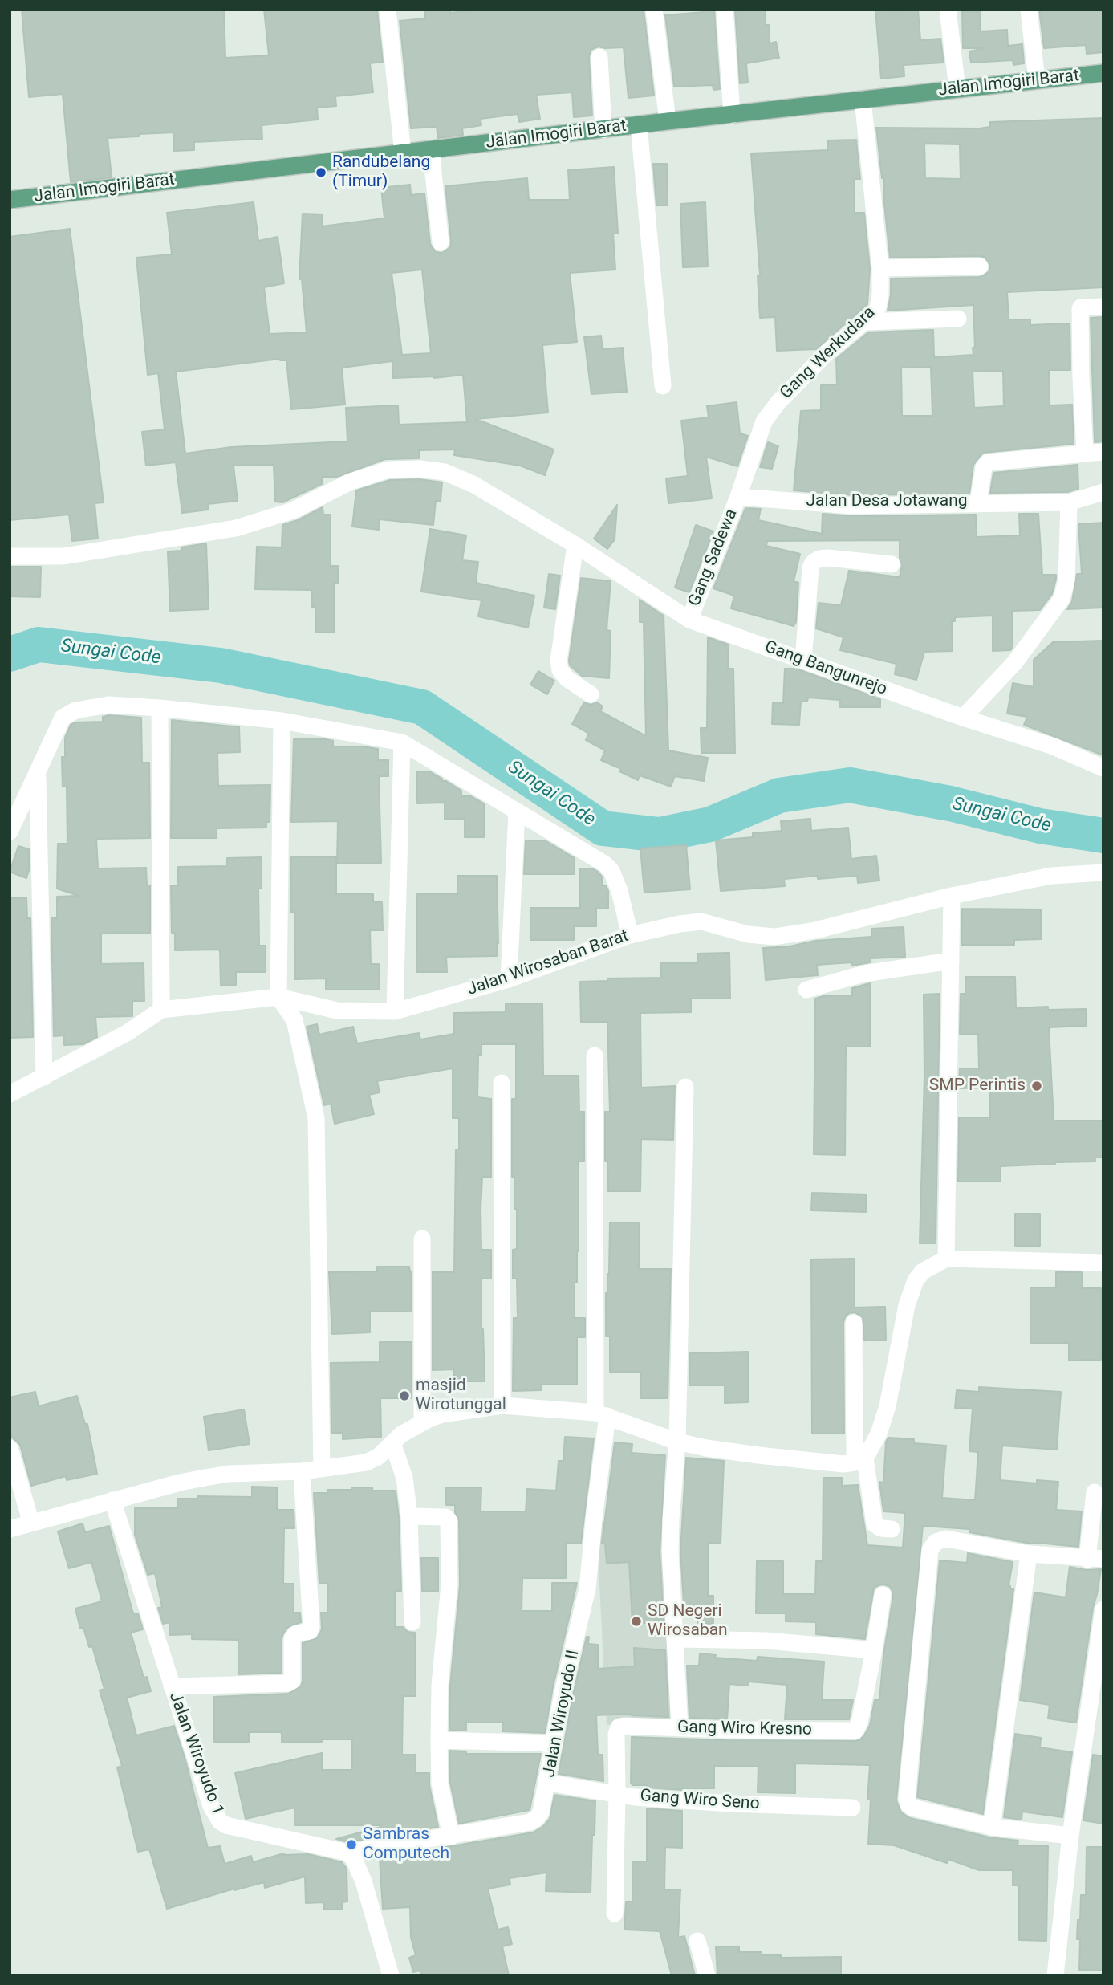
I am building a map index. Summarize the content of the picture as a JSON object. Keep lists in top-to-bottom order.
{
  "streets": {
    "main road": ["Jalan Imogiri Barat"],
    "street": [
      "Gang Werkudara",
      "Jalan Desa Jotawang",
      "Gang Sadewa",
      "Gang Bangunrejo",
      "Jalan Wirosaban Barat",
      "Jalan Wiroyudo II",
      "Gang Wiro Kresno",
      "Jalan Wiroyudo 1",
      "Gang Wiro Seno"
    ]
  },
  "crossings": [
    ["Jalan Imogiri Barat", "Gang Werkudara"],
    ["Gang Werkudara", "Jalan Desa Jotawang"],
    ["Gang Werkudara", "Gang Sadewa"],
    ["Jalan Desa Jotawang", "Gang Sadewa"],
    ["Gang Sadewa", "Gang Bangunrejo"],
    ["Jalan Wiroyudo II", "Jalan Wiroyudo 1"],
    ["Jalan Wiroyudo II", "Gang Wiro Seno"],
    ["Gang Wiro Kresno", "Gang Wiro Seno"]
  ],
  "water": ["Sungai Code"],
  "places": [
    "Randubelang (Timur)",
    "SMP Perintis",
    "masjid Wirotunggal",
    "SD Negeri Wirosaban",
    "Sambras Computech"
  ]
}
